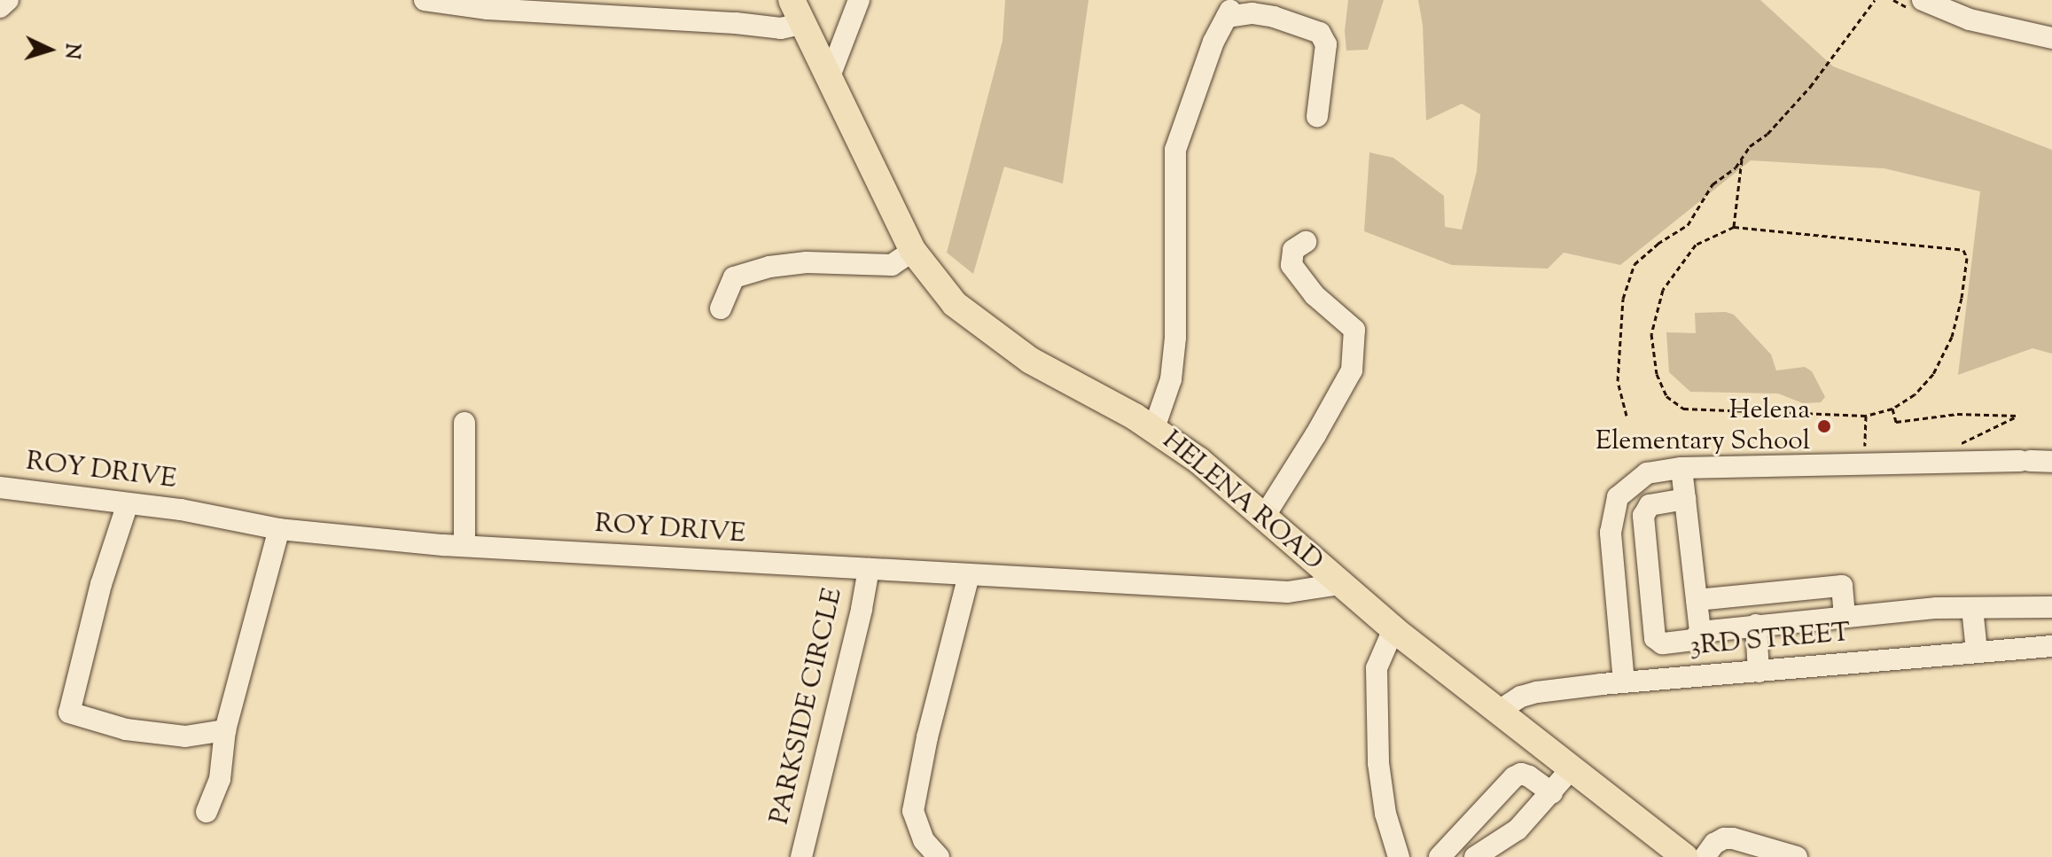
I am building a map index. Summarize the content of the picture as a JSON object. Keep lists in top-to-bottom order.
{
  "streets": {
    "main road": ["HELENA ROAD"],
    "street": ["ROY DRIVE", "3RD STREET", "PARKSIDE CIRCLE"]
  },
  "crossings": [
    ["ROY DRIVE", "HELENA ROAD"],
    ["ROY DRIVE", "PARKSIDE CIRCLE"],
    ["HELENA ROAD", "3RD STREET"]
  ],
  "places": ["Helena Elementary School"],
  "north": "right"
}
